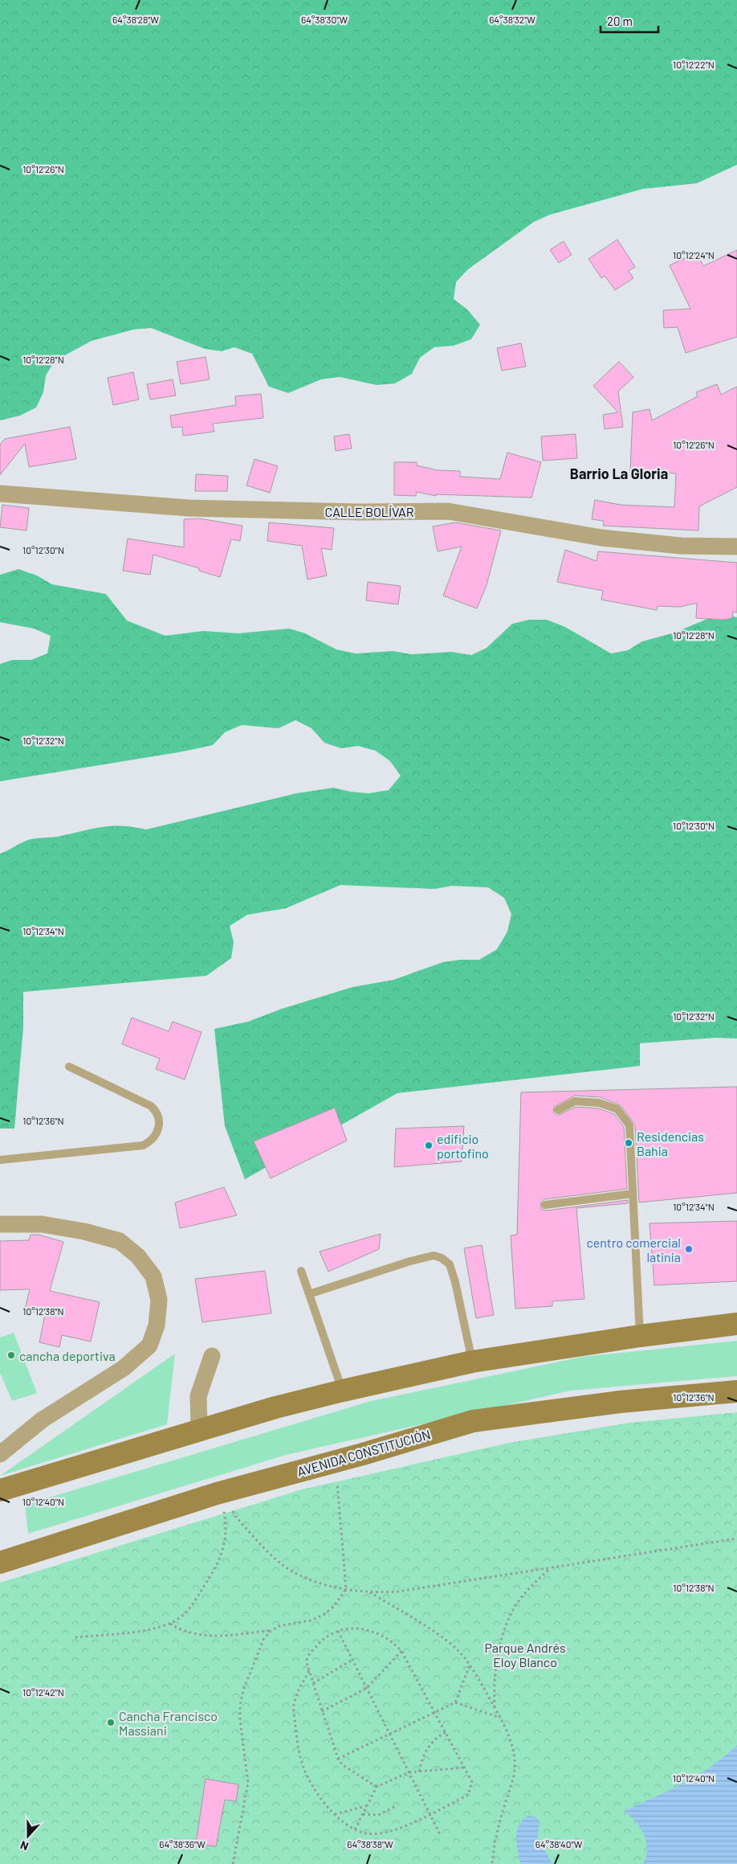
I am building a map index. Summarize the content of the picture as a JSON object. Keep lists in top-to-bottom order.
{
  "streets": {
    "main road": ["AVENIDA CONSTITUCIÓN"],
    "street": ["CALLE BOLÍVAR"]
  },
  "districts": ["Barrio La Gloria"],
  "parks": ["Parque Andrés Eloy Blanco"],
  "places": [
    "Residencias Bahia",
    "edificio portofino",
    "centro comercial latinia",
    "cancha deportiva",
    "Cancha Francisco Massiani"
  ],
  "scale_bar": "20 m",
  "north": "bottom",
  "coordinates": [
    "64°38'30\"W",
    "64°38'28\"W",
    "64°38'32\"W",
    "10°12'22\"N",
    "10°12'26\"N",
    "10°12'24\"N",
    "10°12'28\"N",
    "10°12'30\"N",
    "10°12'32\"N",
    "10°12'34\"N",
    "10°12'36\"N",
    "10°12'38\"N",
    "10°12'40\"N",
    "10°12'42\"N",
    "64°38'36\"W",
    "64°38'38\"W",
    "64°38'40\"W"
  ]
}
